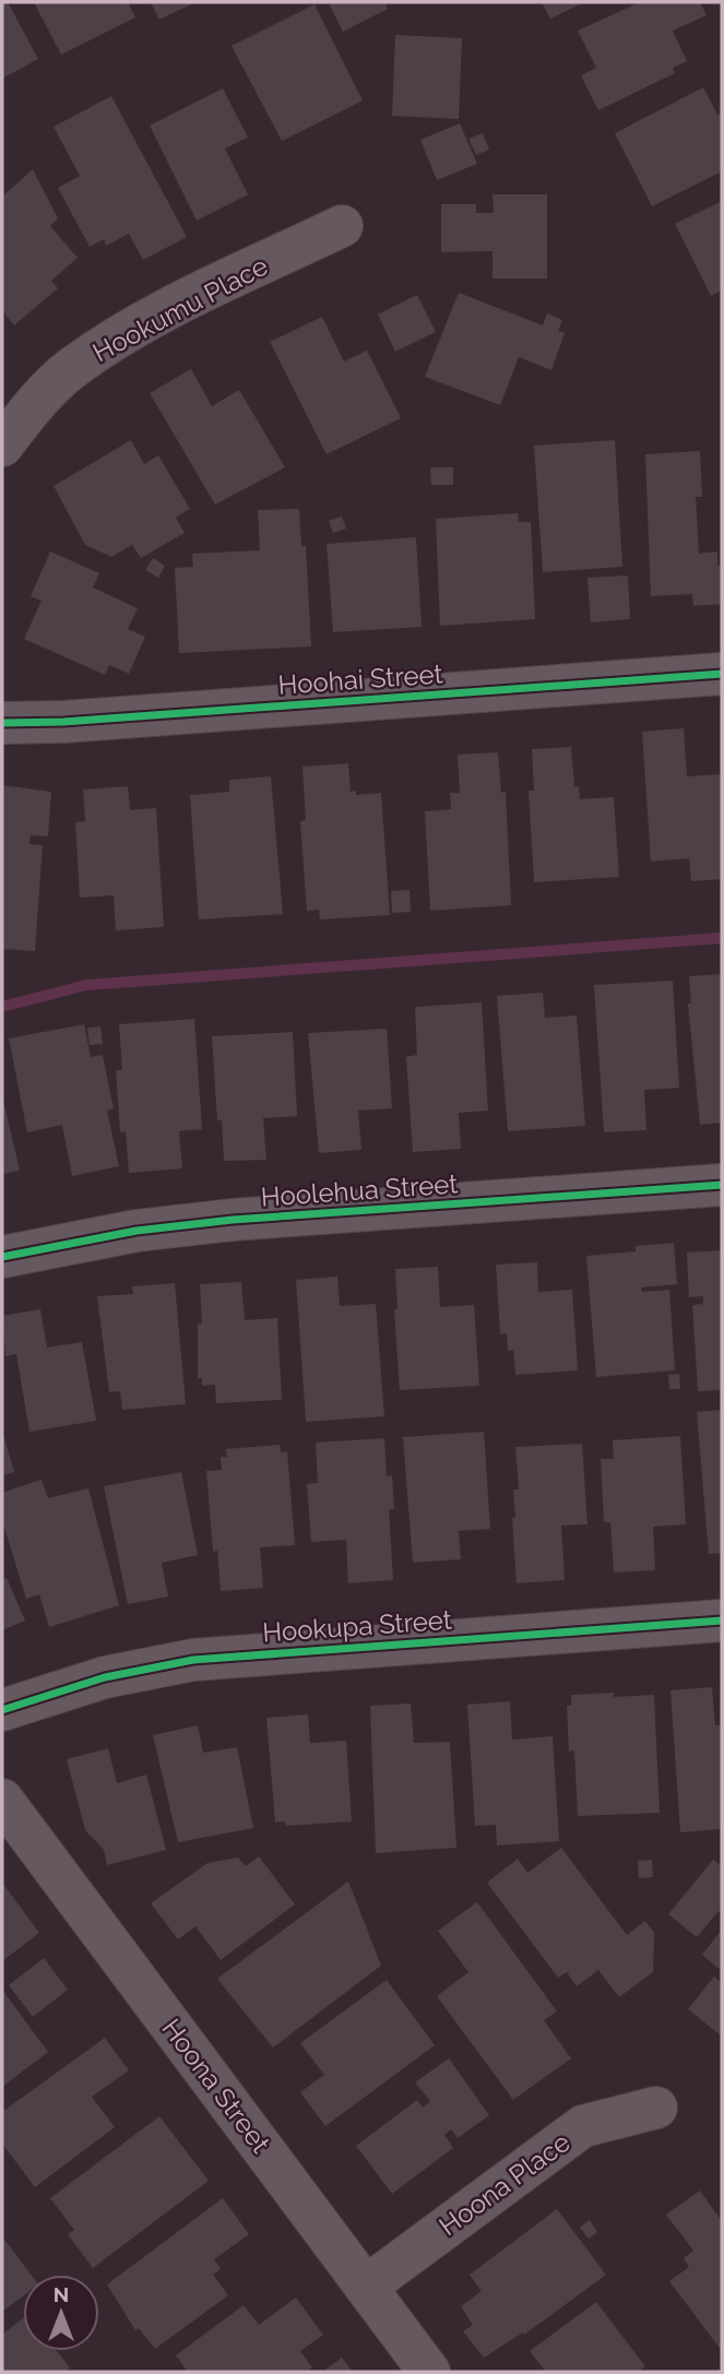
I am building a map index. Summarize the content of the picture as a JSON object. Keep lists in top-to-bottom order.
{
  "streets": {
    "street": [
      "Hookumu Place",
      "Hoohai Street",
      "Hoolehua Street",
      "Hookupa Street",
      "Hoona Street",
      "Hoona Place"
    ]
  },
  "crossings": [
    ["Hoona Street", "Hoona Place"]
  ],
  "north": "top"
}
